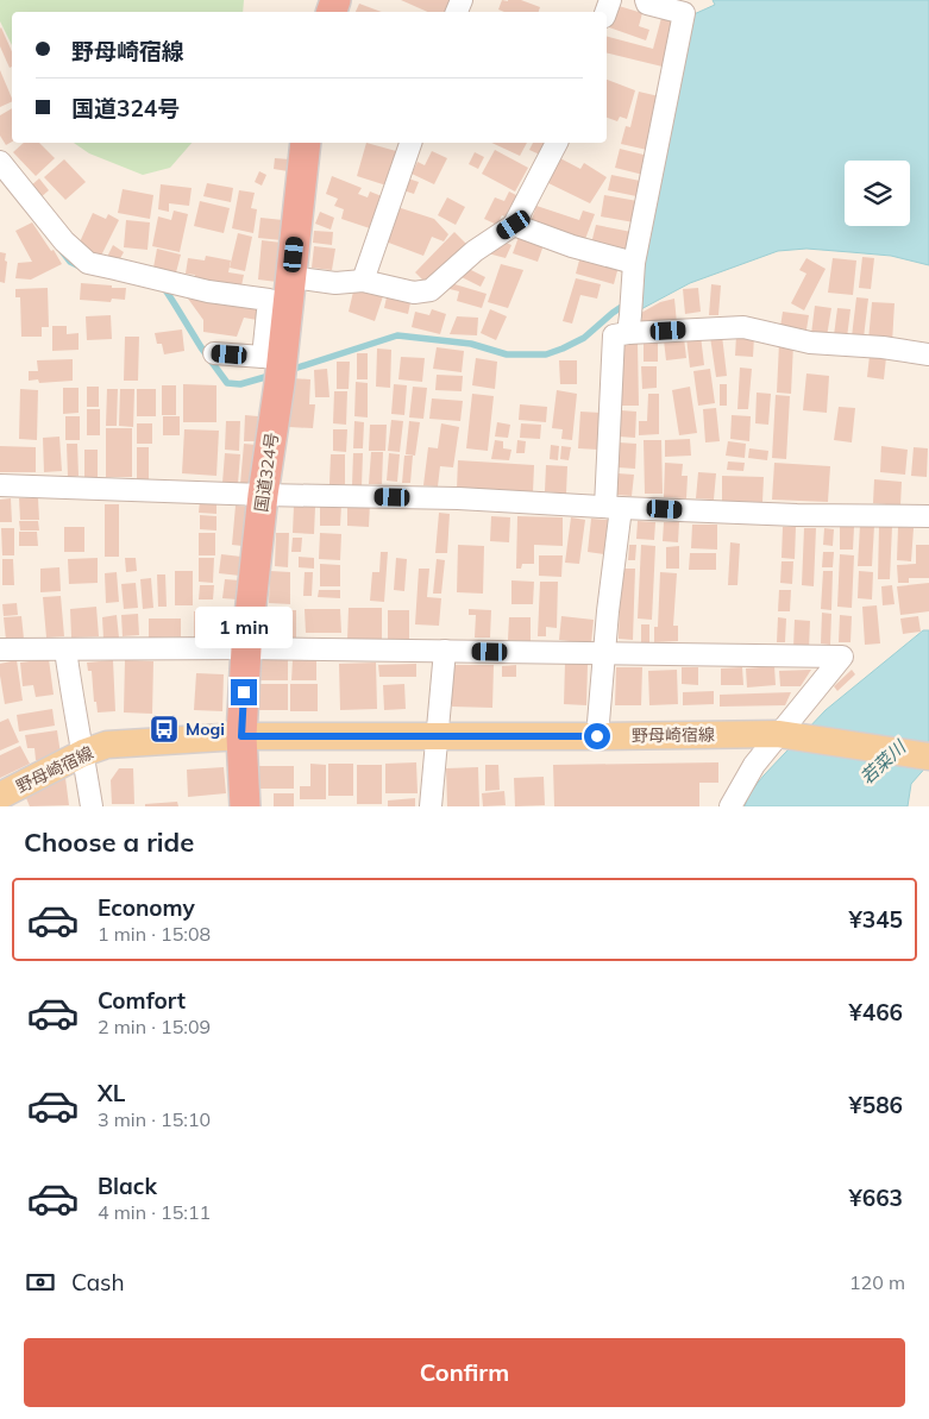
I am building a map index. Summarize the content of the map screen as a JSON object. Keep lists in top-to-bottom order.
{
  "streets": {
    "highway": ["国道324号"],
    "main road": ["野母崎宿線"]
  },
  "crossings": [
    ["国道324号", "野母崎宿線"]
  ],
  "water": ["若菜川"],
  "places": {
    "bus stop": ["Mogi"]
  },
  "page": {
    "banner": ["野母崎宿線", "国道324号"],
    "bubble": "1 min",
    "heading": "Choose a ride",
    "list": [
      {
        "name": "Economy",
        "note": "1 min · 15:08",
        "value": "¥345"
      },
      {
        "name": "Comfort",
        "note": "2 min · 15:09",
        "value": "¥466"
      },
      {
        "name": "XL",
        "note": "3 min · 15:10",
        "value": "¥586"
      },
      {
        "name": "Black",
        "note": "4 min · 15:11",
        "value": "¥663"
      }
    ],
    "pay": ["Cash", "120 m"],
    "buttons": "Confirm"
  }
}
